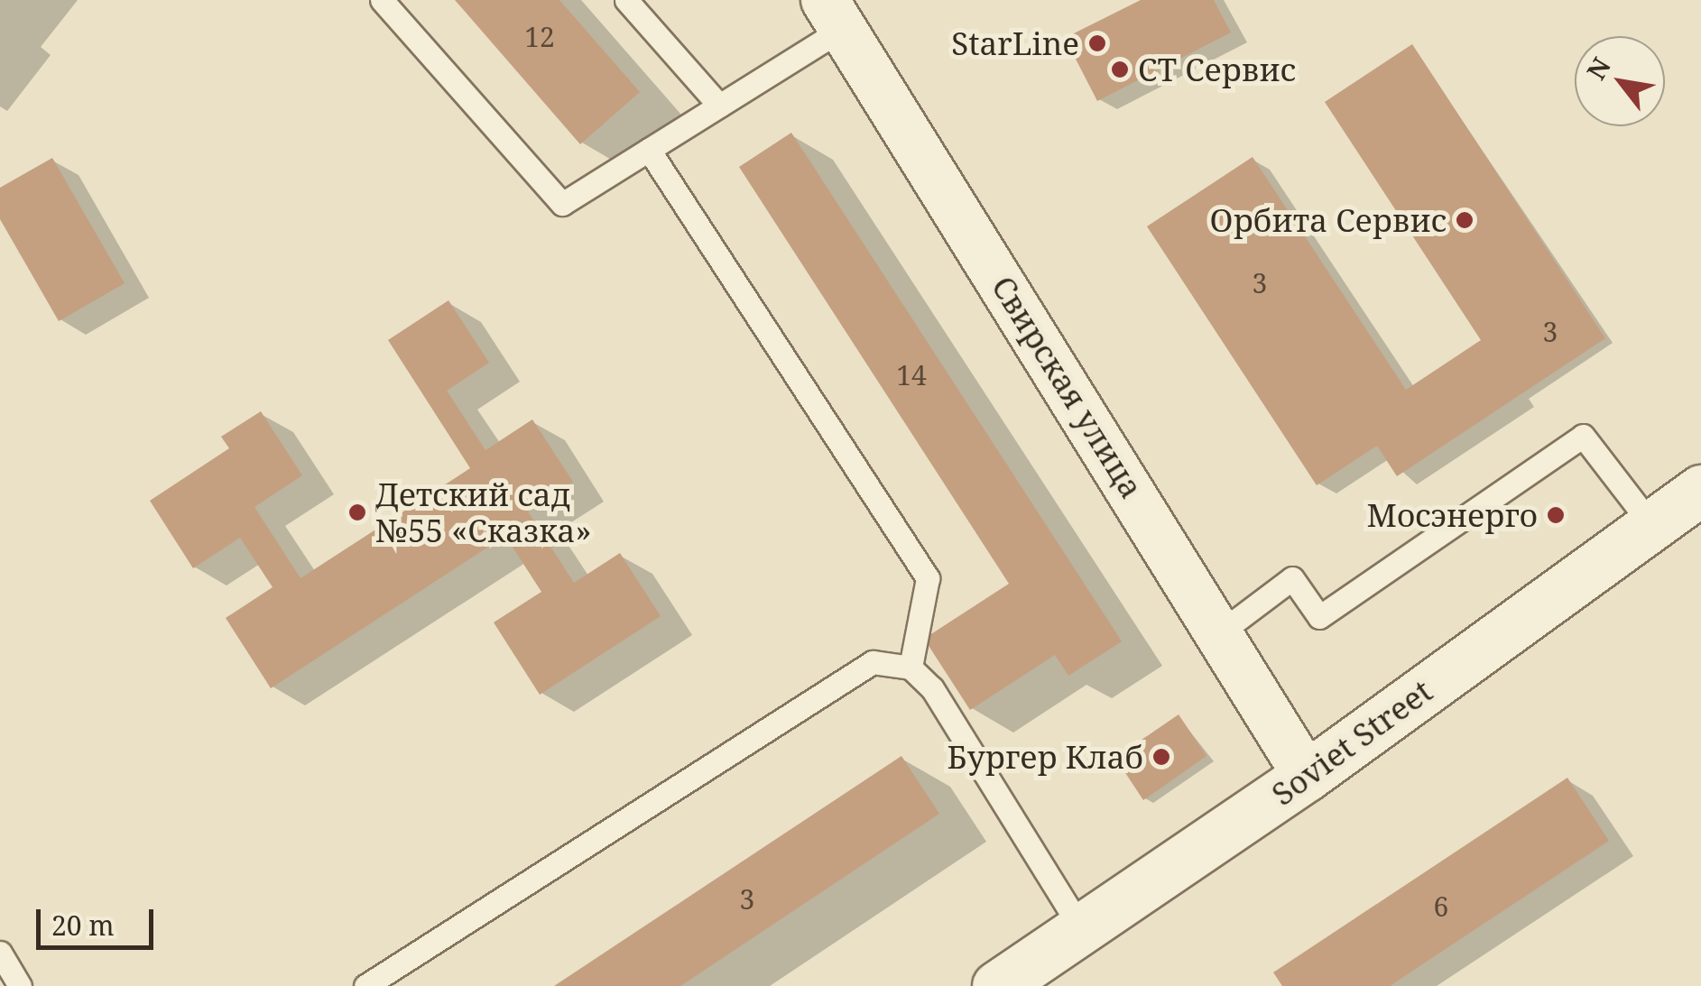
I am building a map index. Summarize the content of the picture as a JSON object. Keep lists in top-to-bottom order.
{
  "streets": {
    "main road": ["Soviet Street"],
    "street": ["Свирская улица"]
  },
  "crossings": [
    ["Свирская улица", "Soviet Street"]
  ],
  "places": [
    "StarLine",
    "СТ Сервис",
    "Орбита Сервис",
    "Детский сад №55 «Сказка»",
    "Мосэнерго",
    "Бургер Клаб"
  ],
  "house_numbers": [
    "12",
    "3",
    "3",
    "14",
    "3",
    "6"
  ],
  "scale_bar": "20 m",
  "north": "top left"
}
